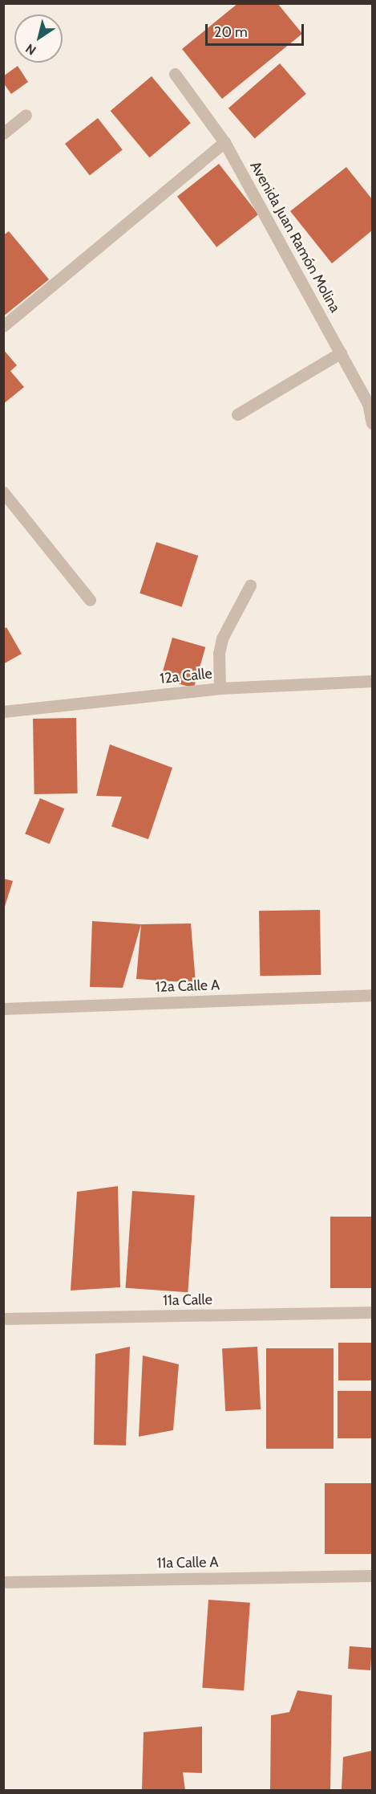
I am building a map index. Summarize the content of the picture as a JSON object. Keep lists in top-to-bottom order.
{
  "streets": {
    "street": [
      "Avenida Juan Ramón Molina",
      "12a Calle",
      "12a Calle A",
      "11a Calle",
      "11a Calle A"
    ]
  },
  "scale_bar": "20 m",
  "north": "bottom left"
}
